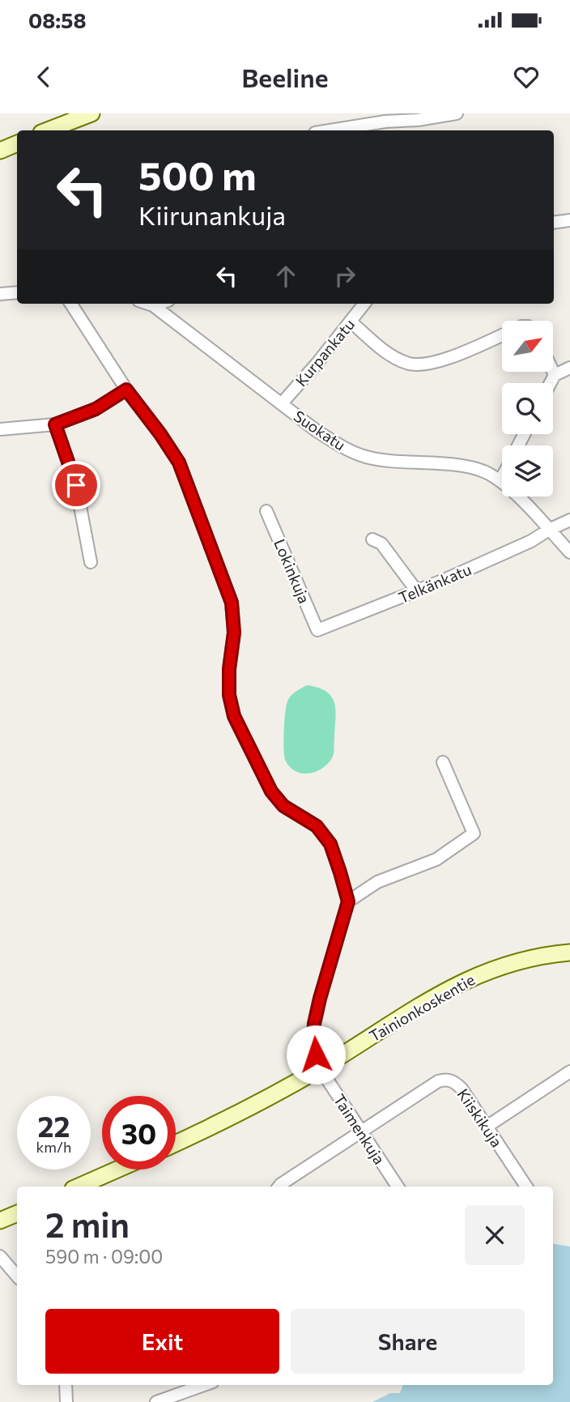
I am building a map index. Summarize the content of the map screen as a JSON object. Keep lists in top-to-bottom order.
{
  "streets": {
    "street": [
      "Kurpankatu",
      "Suokatu",
      "Lokinkuja",
      "Telkänkatu",
      "Tainionkoskentie",
      "Kiiskikuja",
      "Taimenkuja"
    ]
  },
  "crossings": [
    ["Kurpankatu", "Suokatu"],
    ["Suokatu", "Telkänkatu"],
    ["Lokinkuja", "Telkänkatu"],
    ["Tainionkoskentie", "Taimenkuja"],
    ["Kiiskikuja", "Taimenkuja"]
  ],
  "north": "top right",
  "page": {
    "status": "08:58",
    "header": "Beeline",
    "turn": ["500 m", "Kiirunankuja"],
    "speed": "22 km/h",
    "limit": "30",
    "heading": ["2 min", "590 m · 09:00"],
    "buttons": ["Exit", "Share"]
  }
}
